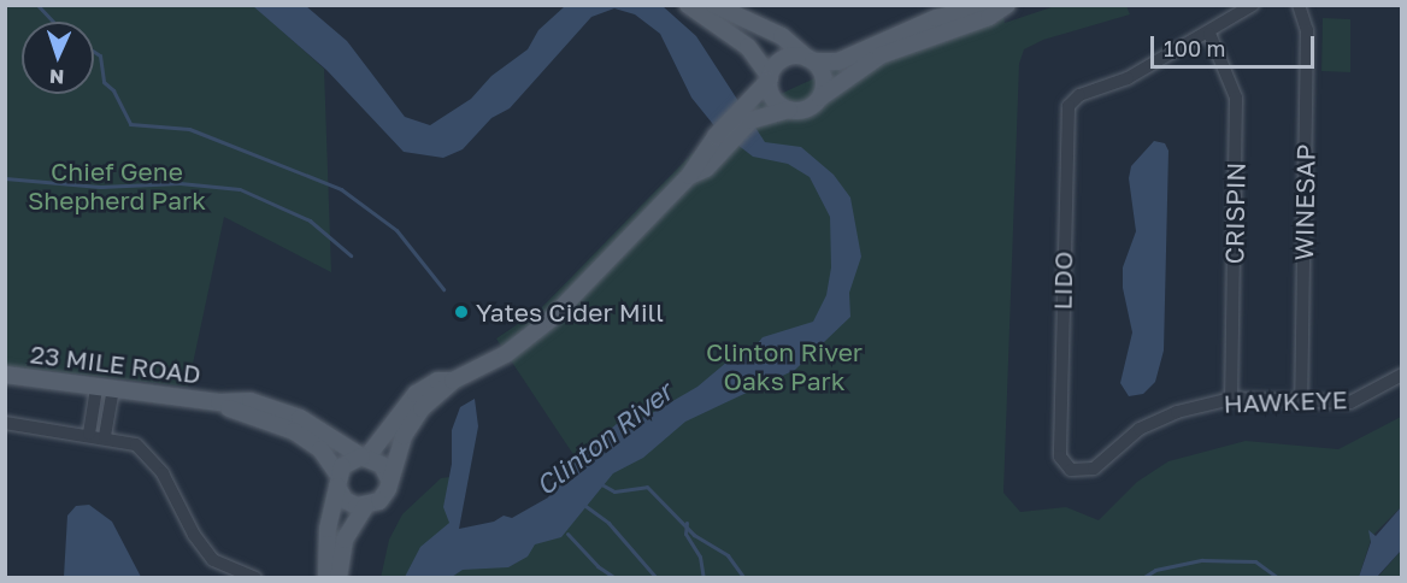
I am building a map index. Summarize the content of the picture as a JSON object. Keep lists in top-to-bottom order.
{
  "streets": {
    "main road": ["23 MILE ROAD"],
    "street": [
      "WINESAP",
      "CRISPIN",
      "LIDO",
      "HAWKEYE"
    ]
  },
  "crossings": [
    ["WINESAP", "HAWKEYE"],
    ["CRISPIN", "LIDO"],
    ["CRISPIN", "HAWKEYE"],
    ["LIDO", "HAWKEYE"]
  ],
  "water": ["Clinton River"],
  "parks": ["Chief Gene Shepherd Park", "Clinton River Oaks Park"],
  "places": ["Yates Cider Mill"],
  "scale_bar": "100 m",
  "north": "bottom"
}
